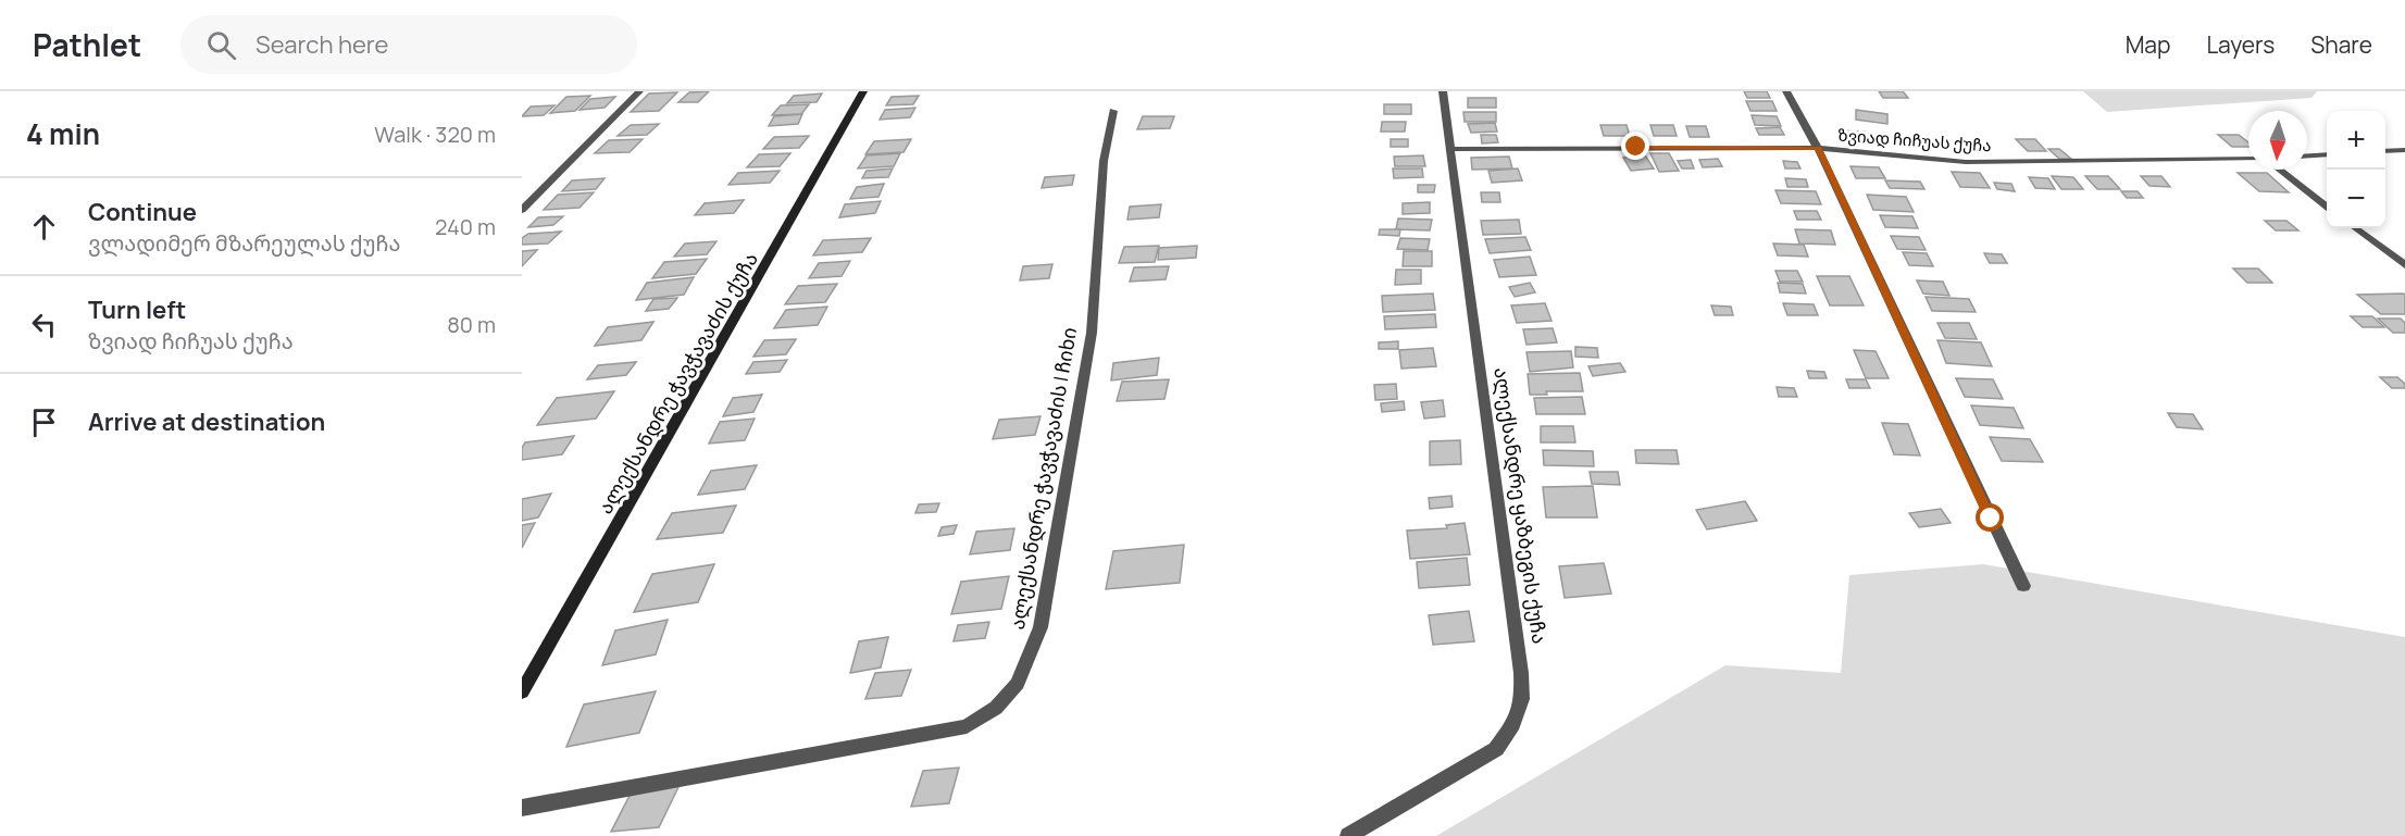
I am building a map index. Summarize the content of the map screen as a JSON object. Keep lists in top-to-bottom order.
{
  "streets": {
    "street": [
      "ზვიად ჩიჩუას ქუჩა",
      "ალექსანდრე ჭავჭავაძის ქუჩა",
      "ალექსანდრე ჭავჭავაძის I ჩიხი",
      "ალექსანდრე ყაზბეგის ქუჩა"
    ]
  },
  "crossings": [
    ["ზვიად ჩიჩუას ქუჩა", "ალექსანდრე ყაზბეგის ქუჩა"]
  ],
  "north": "bottom",
  "page": {
    "header": "Pathlet",
    "search": "Search here",
    "nav": ["Map", "Layers", "Share"],
    "heading": ["4 min", "Walk · 320 m"],
    "map_buttons": ["+", "−"],
    "list": [
      ["Continue", "ვლადიმერ მზარეულას ქუჩა", "240 m"],
      ["Turn left", "ზვიად ჩიჩუას ქუჩა", "80 m"],
      "Arrive at destination"
    ]
  }
}
